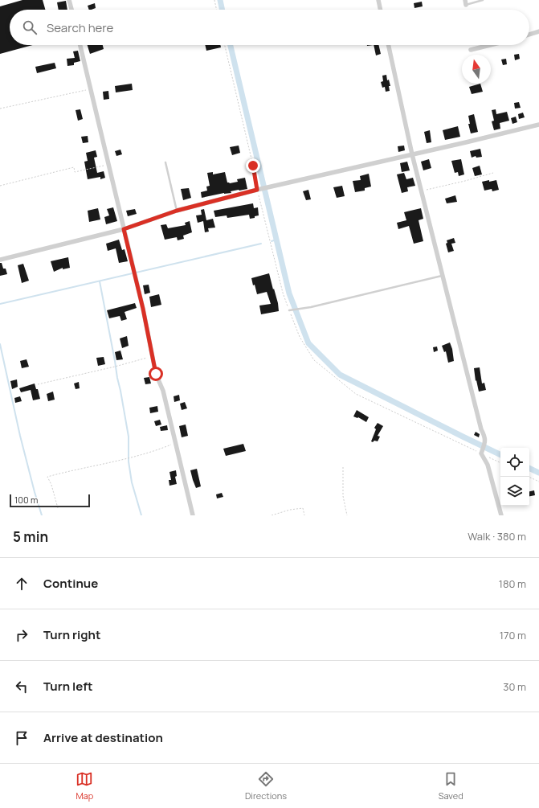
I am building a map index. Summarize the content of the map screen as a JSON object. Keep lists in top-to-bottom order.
{
  "scale_bar": "100 m",
  "north": "top",
  "page": {
    "search": "Search here",
    "scale": "100 m",
    "heading": ["5 min", "Walk · 380 m"],
    "list": [
      ["Continue", "180 m"],
      ["Turn right", "170 m"],
      ["Turn left", "30 m"],
      "Arrive at destination"
    ],
    "nav": ["Map", "Directions", "Saved"]
  }
}
